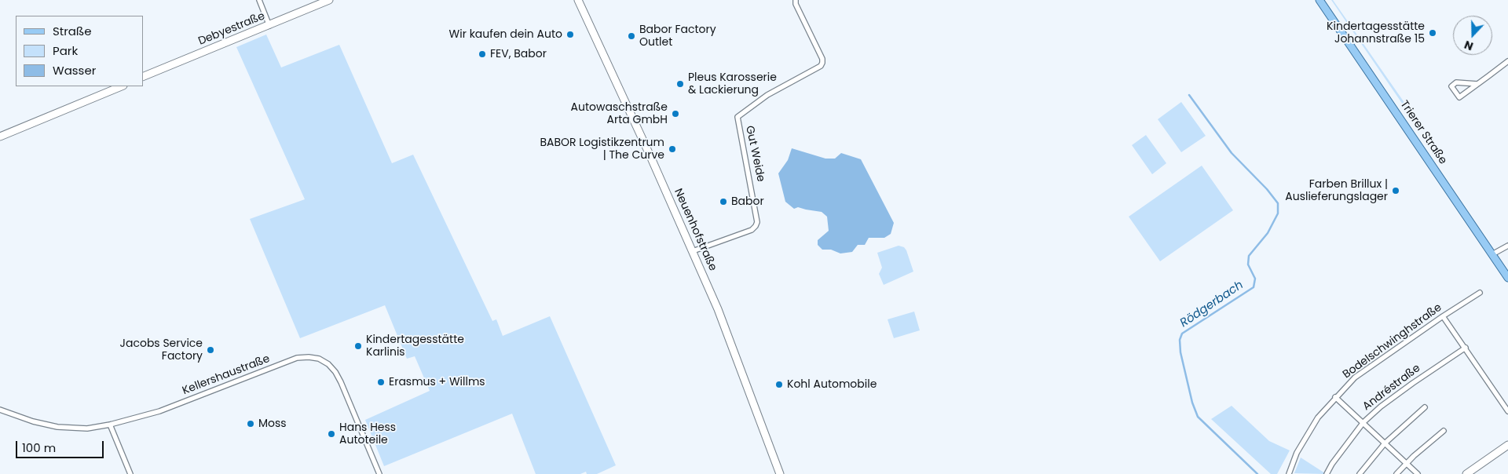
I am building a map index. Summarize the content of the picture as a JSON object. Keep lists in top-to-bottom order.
{
  "streets": {
    "main road": ["Trierer Straße"],
    "street": [
      "Debyestraße",
      "Gut Weide",
      "Neuenhofstraße",
      "Bodelschwinghstraße",
      "Kellershaustraße",
      "Andréstraße"
    ]
  },
  "crossings": [
    ["Gut Weide", "Neuenhofstraße"]
  ],
  "water": ["Rödgerbach"],
  "places": [
    "Kindertagesstätte Johannstraße 15",
    "Wir kaufen dein Auto",
    "Babor Factory Outlet",
    "FEV, Babor",
    "Pleus Karosserie & Lackierung",
    "Autowaschstraße Arta GmbH",
    "BABOR Logistikzentrum | The Curve",
    "Farben Brillux | Auslieferungslager",
    "Babor",
    "Kindertagesstätte Karlinis",
    "Jacobs Service Factory",
    "Erasmus + Willms",
    "Kohl Automobile",
    "Moss",
    "Hans Hess Autoteile"
  ],
  "legend": ["Straße", "Park", "Wasser"],
  "scale_bar": "100 m",
  "north": "bottom"
}
